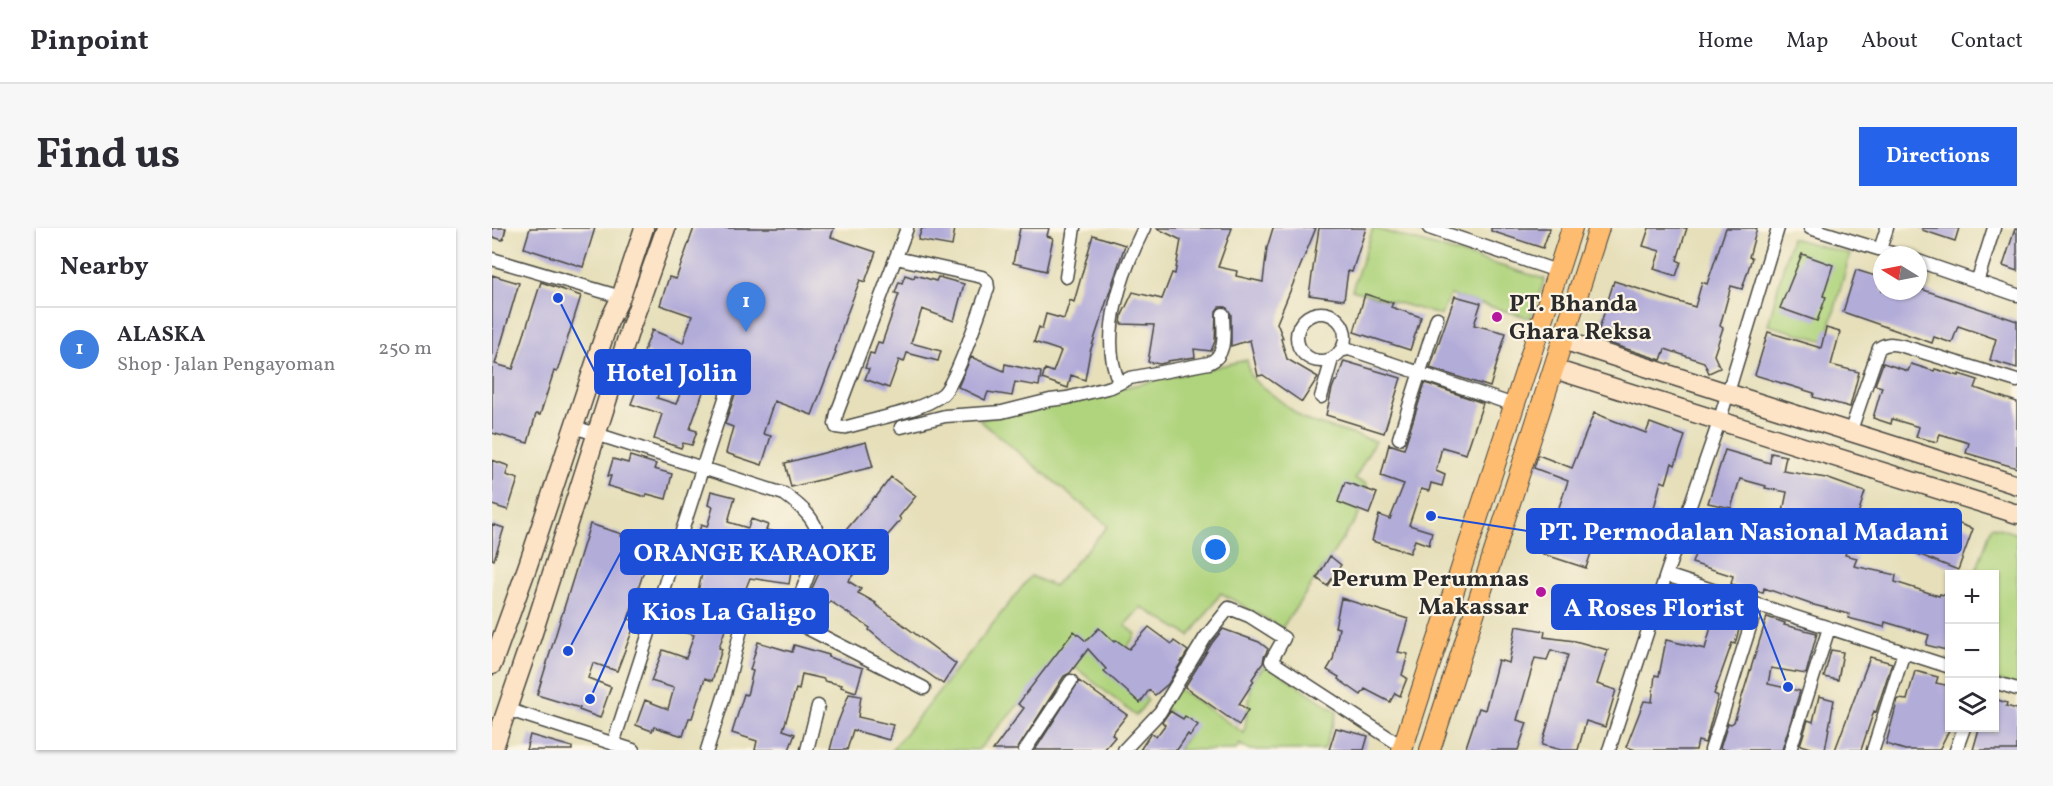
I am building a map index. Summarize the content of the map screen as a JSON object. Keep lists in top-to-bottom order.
{
  "places": [
    "Hotel Jolin",
    "PT. Bhanda Ghara Reksa",
    "PT. Permodalan Nasional Madani",
    "Perum Perumnas Makassar",
    "ORANGE KARAOKE",
    "A Roses Florist",
    "Kios La Galigo"
  ],
  "north": "left",
  "page": {
    "header": "Pinpoint",
    "nav": [
      "Home",
      "Map",
      "About",
      "Contact"
    ],
    "title": "Find us",
    "buttons": "Directions",
    "heading": "Nearby",
    "pins": "1",
    "list": [
      {
        "mark": "1",
        "name": "ALASKA",
        "note": "Shop · Jalan Pengayoman",
        "value": "250 m"
      }
    ],
    "map_buttons": ["+", "−"]
  }
}
